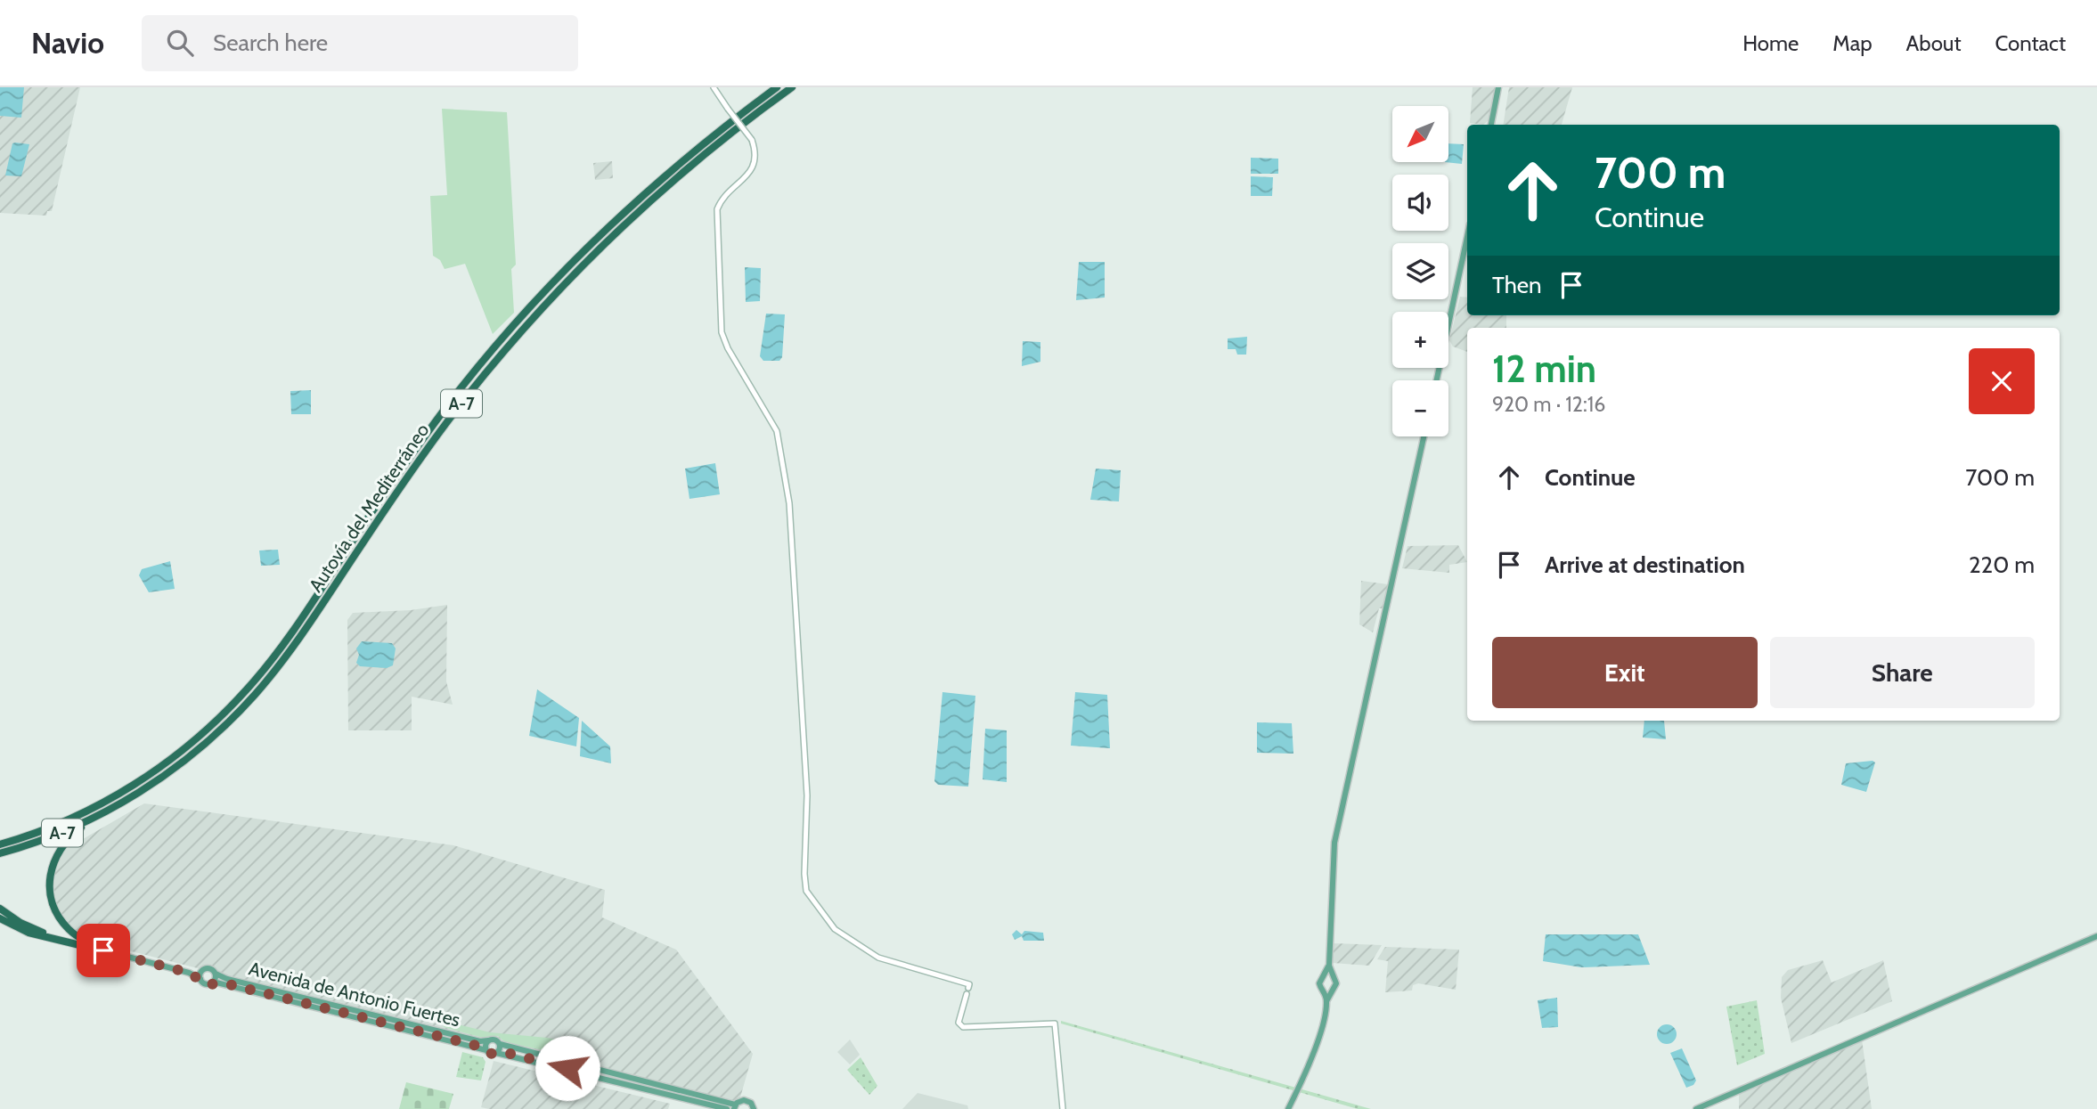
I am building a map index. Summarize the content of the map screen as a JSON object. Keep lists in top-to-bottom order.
{
  "streets": {
    "highway": ["A-7", "Autovía del Mediterráneo"],
    "main road": ["Avenida de Antonio Fuertes"]
  },
  "north": "bottom left",
  "page": {
    "header": "Navio",
    "search": "Search here",
    "nav": [
      "Home",
      "Map",
      "About",
      "Contact"
    ],
    "map_buttons": ["+", "−"],
    "turn": ["700 m", "Continue"],
    "then": "Then",
    "heading": ["12 min", "920 m · 12:16"],
    "list": [
      {
        "name": "Continue",
        "value": "700 m"
      },
      {
        "name": "Arrive at destination",
        "value": "220 m"
      }
    ],
    "buttons": ["Exit", "Share"]
  }
}
